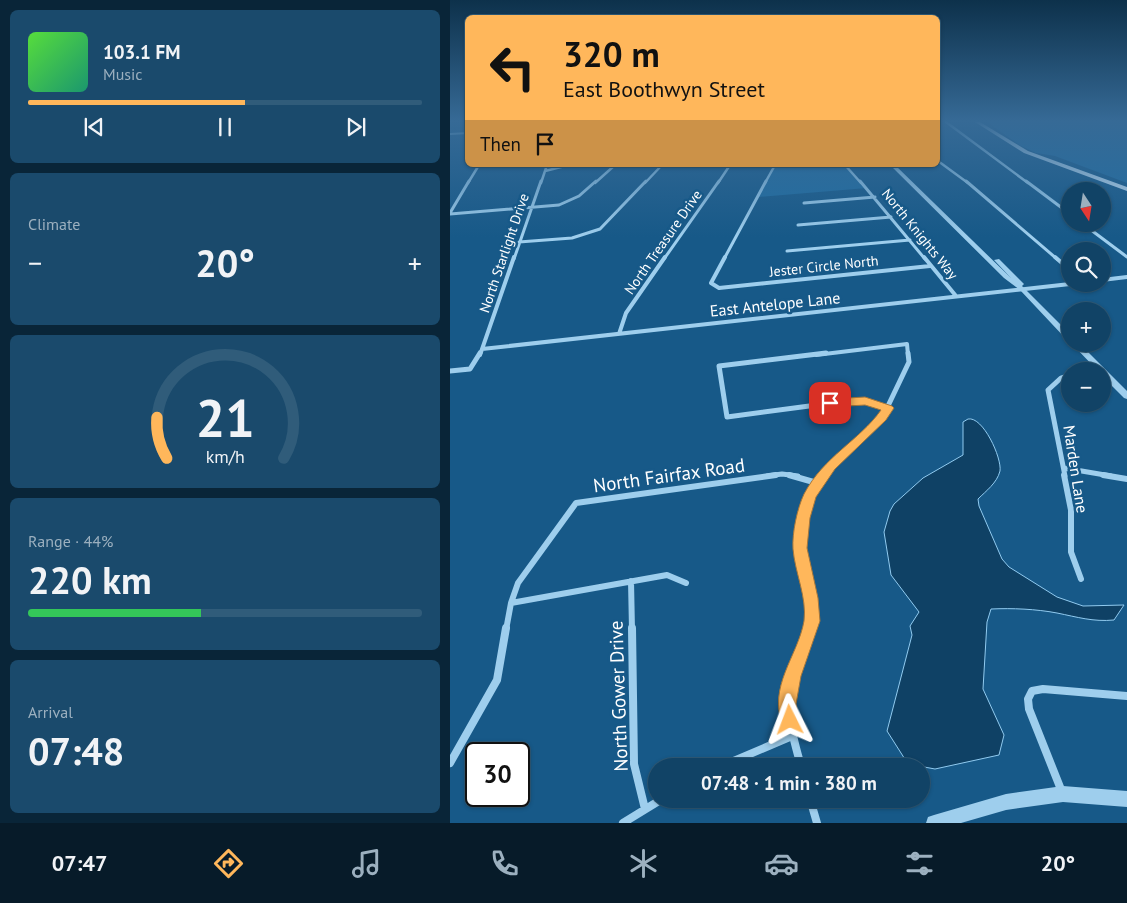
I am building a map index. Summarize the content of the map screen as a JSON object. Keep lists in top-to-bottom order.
{
  "streets": {
    "street": [
      "North Knights Way",
      "North Treasure Drive",
      "North Starlight Drive",
      "Jester Circle North",
      "East Antelope Lane",
      "Marden Lane",
      "North Fairfax Road",
      "North Gower Drive"
    ]
  },
  "crossings": [
    ["North Knights Way", "Jester Circle North"],
    ["North Knights Way", "East Antelope Lane"],
    ["North Treasure Drive", "East Antelope Lane"],
    ["North Starlight Drive", "East Antelope Lane"]
  ],
  "north": "bottom",
  "page": {
    "turn": ["320 m", "East Boothwyn Street"],
    "song": ["103.1 FM", "Music"],
    "then": "Then",
    "tile": [
      "Climate",
      ["Range · 44%", "220 km"],
      ["Arrival", "07:48"]
    ],
    "map_buttons": ["+", "−"],
    "heat": ["−", "20°", "+"],
    "limit": "30",
    "trip": "07:48 · 1 min · 380 m",
    "tabs": ["07:47", "20°"],
    "gauge": ["21", "km/h"]
  }
}
